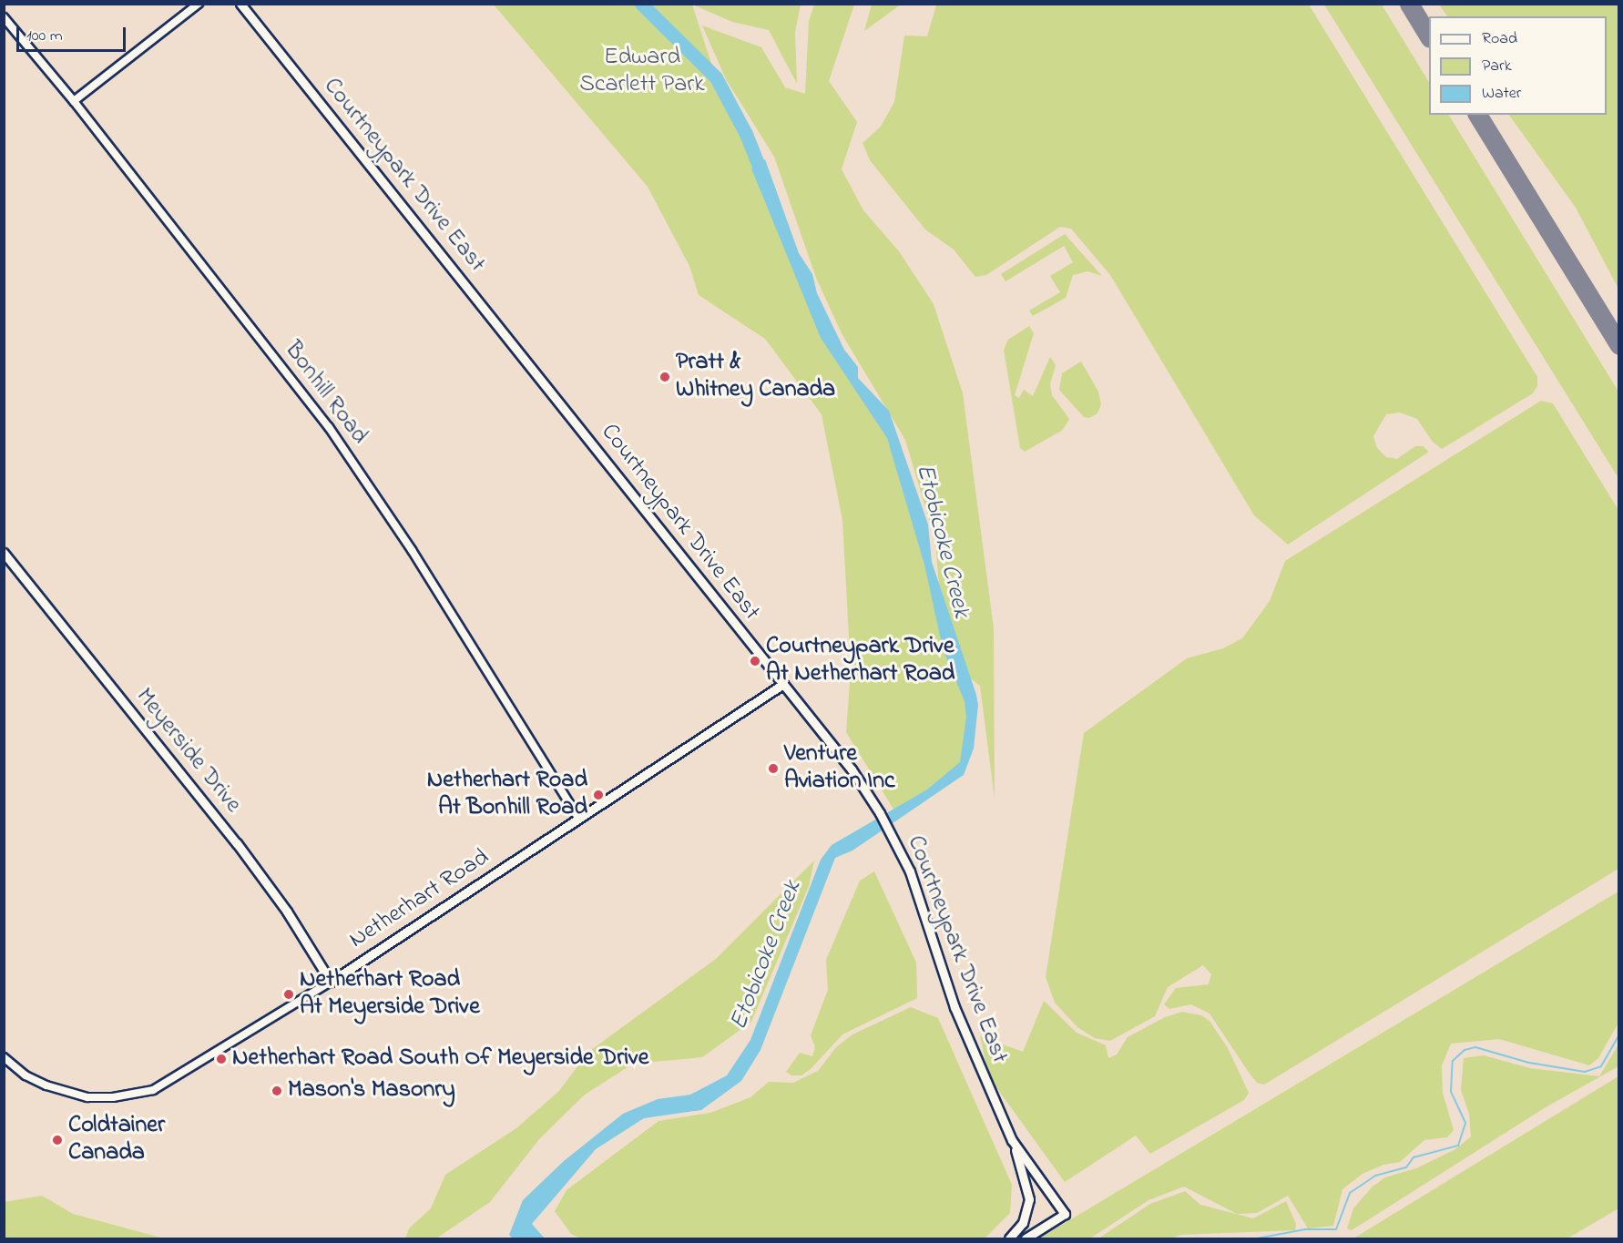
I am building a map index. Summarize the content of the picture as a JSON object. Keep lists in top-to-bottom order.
{
  "streets": {
    "street": [
      "Courtneypark Drive East",
      "Bonhill Road",
      "Meyerside Drive",
      "Netherhart Road"
    ]
  },
  "crossings": [
    ["Courtneypark Drive East", "Netherhart Road"],
    ["Bonhill Road", "Netherhart Road"],
    ["Meyerside Drive", "Netherhart Road"]
  ],
  "water": ["Etobicoke Creek"],
  "parks": ["Edward Scarlett Park"],
  "places": [
    "Pratt & Whitney Canada",
    "Courtneypark Drive At Netherhart Road",
    "Venture Aviation Inc",
    "Netherhart Road At Bonhill Road",
    "Netherhart Road At Meyerside Drive",
    "Netherhart Road South Of Meyerside Drive",
    "Mason's Masonry",
    "Coldtainer Canada"
  ],
  "legend": ["Road", "Park", "Water"],
  "scale_bar": "100 m"
}
